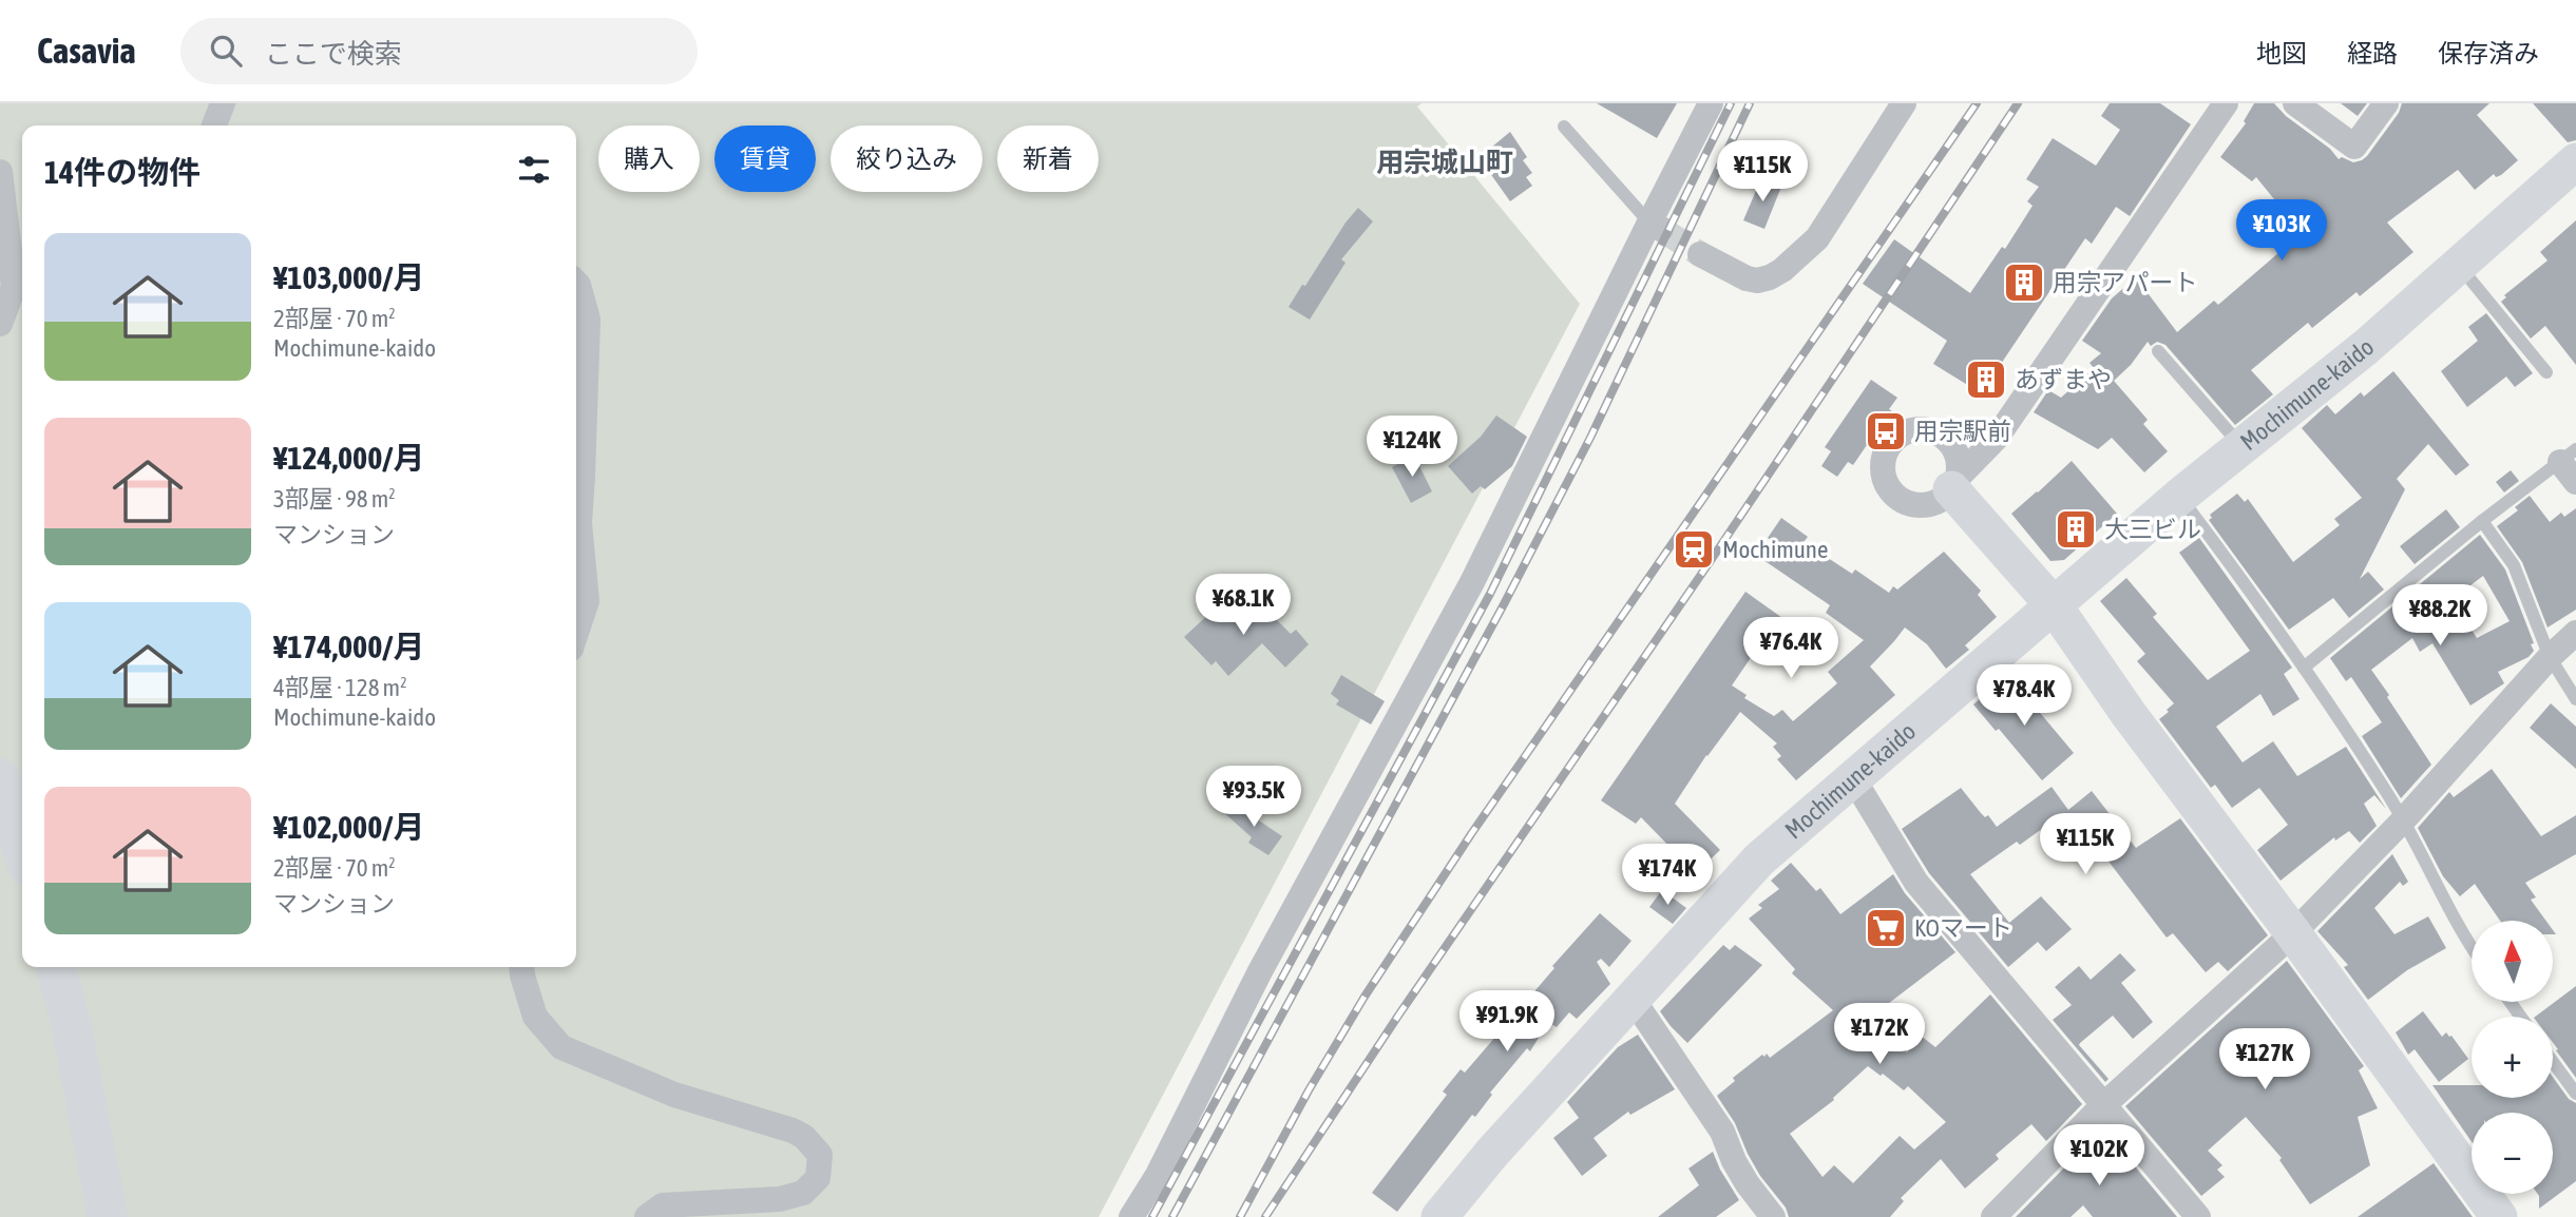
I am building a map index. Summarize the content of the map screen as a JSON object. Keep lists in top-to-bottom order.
{
  "streets": {
    "main road": ["Mochimune-kaido"]
  },
  "districts": ["用宗城山町"],
  "places": {
    "building": ["用宗アパート", "あずまや", "大三ビル"],
    "bus stop": ["用宗駅前"],
    "station": ["Mochimune"],
    "supermarket": ["KOマート"]
  },
  "north": "top",
  "page": {
    "header": "Casavia",
    "search": "ここで検索",
    "nav": ["地図", "経路", "保存済み"],
    "chip": [
      "購入",
      "賃貸",
      "絞り込み",
      "新着"
    ],
    "heading": "14件の物件",
    "price": [
      "¥115K",
      "¥103K",
      "¥124K",
      "¥68.1K",
      "¥88.2K",
      "¥76.4K",
      "¥78.4K",
      "¥93.5K",
      "¥115K",
      "¥174K",
      "¥91.9K",
      "¥172K",
      "¥127K",
      "¥102K"
    ],
    "list": [
      {
        "name": "¥103,000/月",
        "note": "2部屋 · 70 m² · Mochimune-kaido"
      },
      {
        "name": "¥124,000/月",
        "note": "3部屋 · 98 m² · マンション"
      },
      {
        "name": "¥174,000/月",
        "note": "4部屋 · 128 m² · Mochimune-kaido"
      },
      {
        "name": "¥102,000/月",
        "note": "2部屋 · 70 m² · マンション"
      }
    ],
    "map_buttons": ["+", "−"]
  }
}
